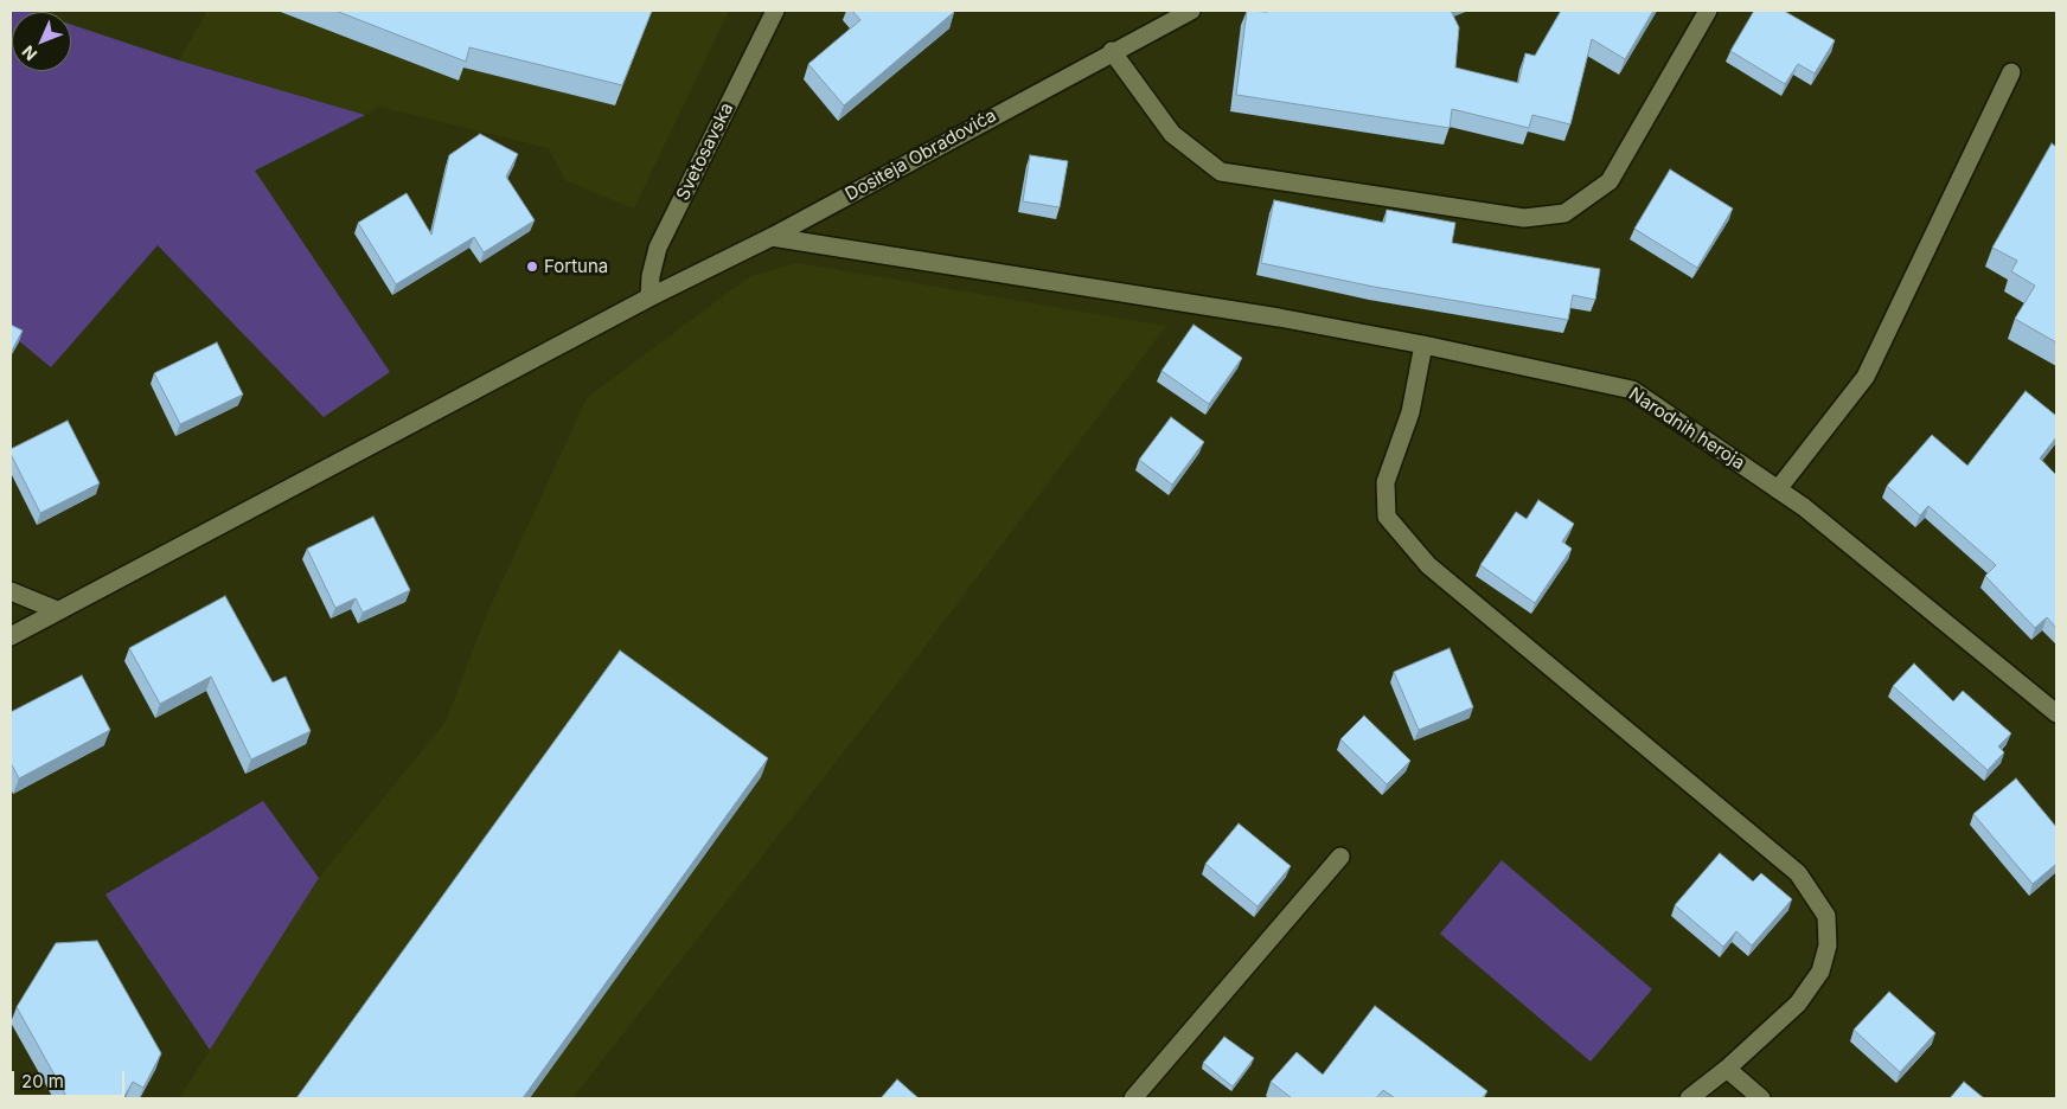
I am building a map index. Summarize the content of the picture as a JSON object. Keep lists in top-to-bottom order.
{
  "streets": {
    "street": ["Svetosavska", "Dositeja Obradovića", "Narodnih heroja"]
  },
  "crossings": [
    ["Svetosavska", "Dositeja Obradovića"],
    ["Dositeja Obradovića", "Narodnih heroja"]
  ],
  "places": ["Fortuna"],
  "scale_bar": "20 m",
  "north": "bottom left"
}
